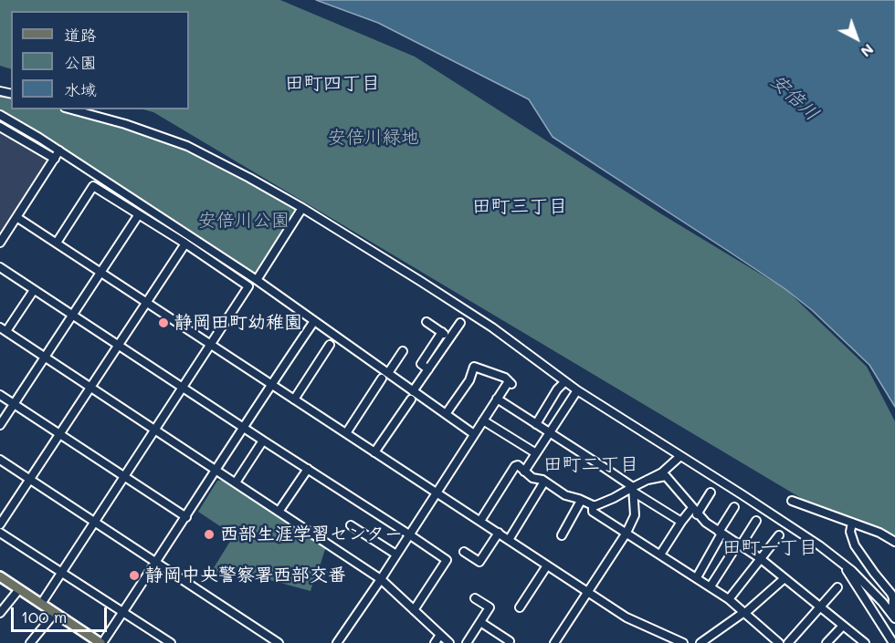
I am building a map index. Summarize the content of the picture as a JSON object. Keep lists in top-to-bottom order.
{
  "districts": [
    "田町四丁目",
    "田町三丁目",
    "田町二丁目",
    "田町一丁目"
  ],
  "water": ["安倍川"],
  "parks": ["安倍川緑地", "安倍川公園"],
  "places": ["静岡田町幼稚園", "西部生涯学習センター", "静岡中央警察署西部交番"],
  "legend": ["道路", "公園", "水域"],
  "scale_bar": "100 m",
  "north": "bottom right"
}
